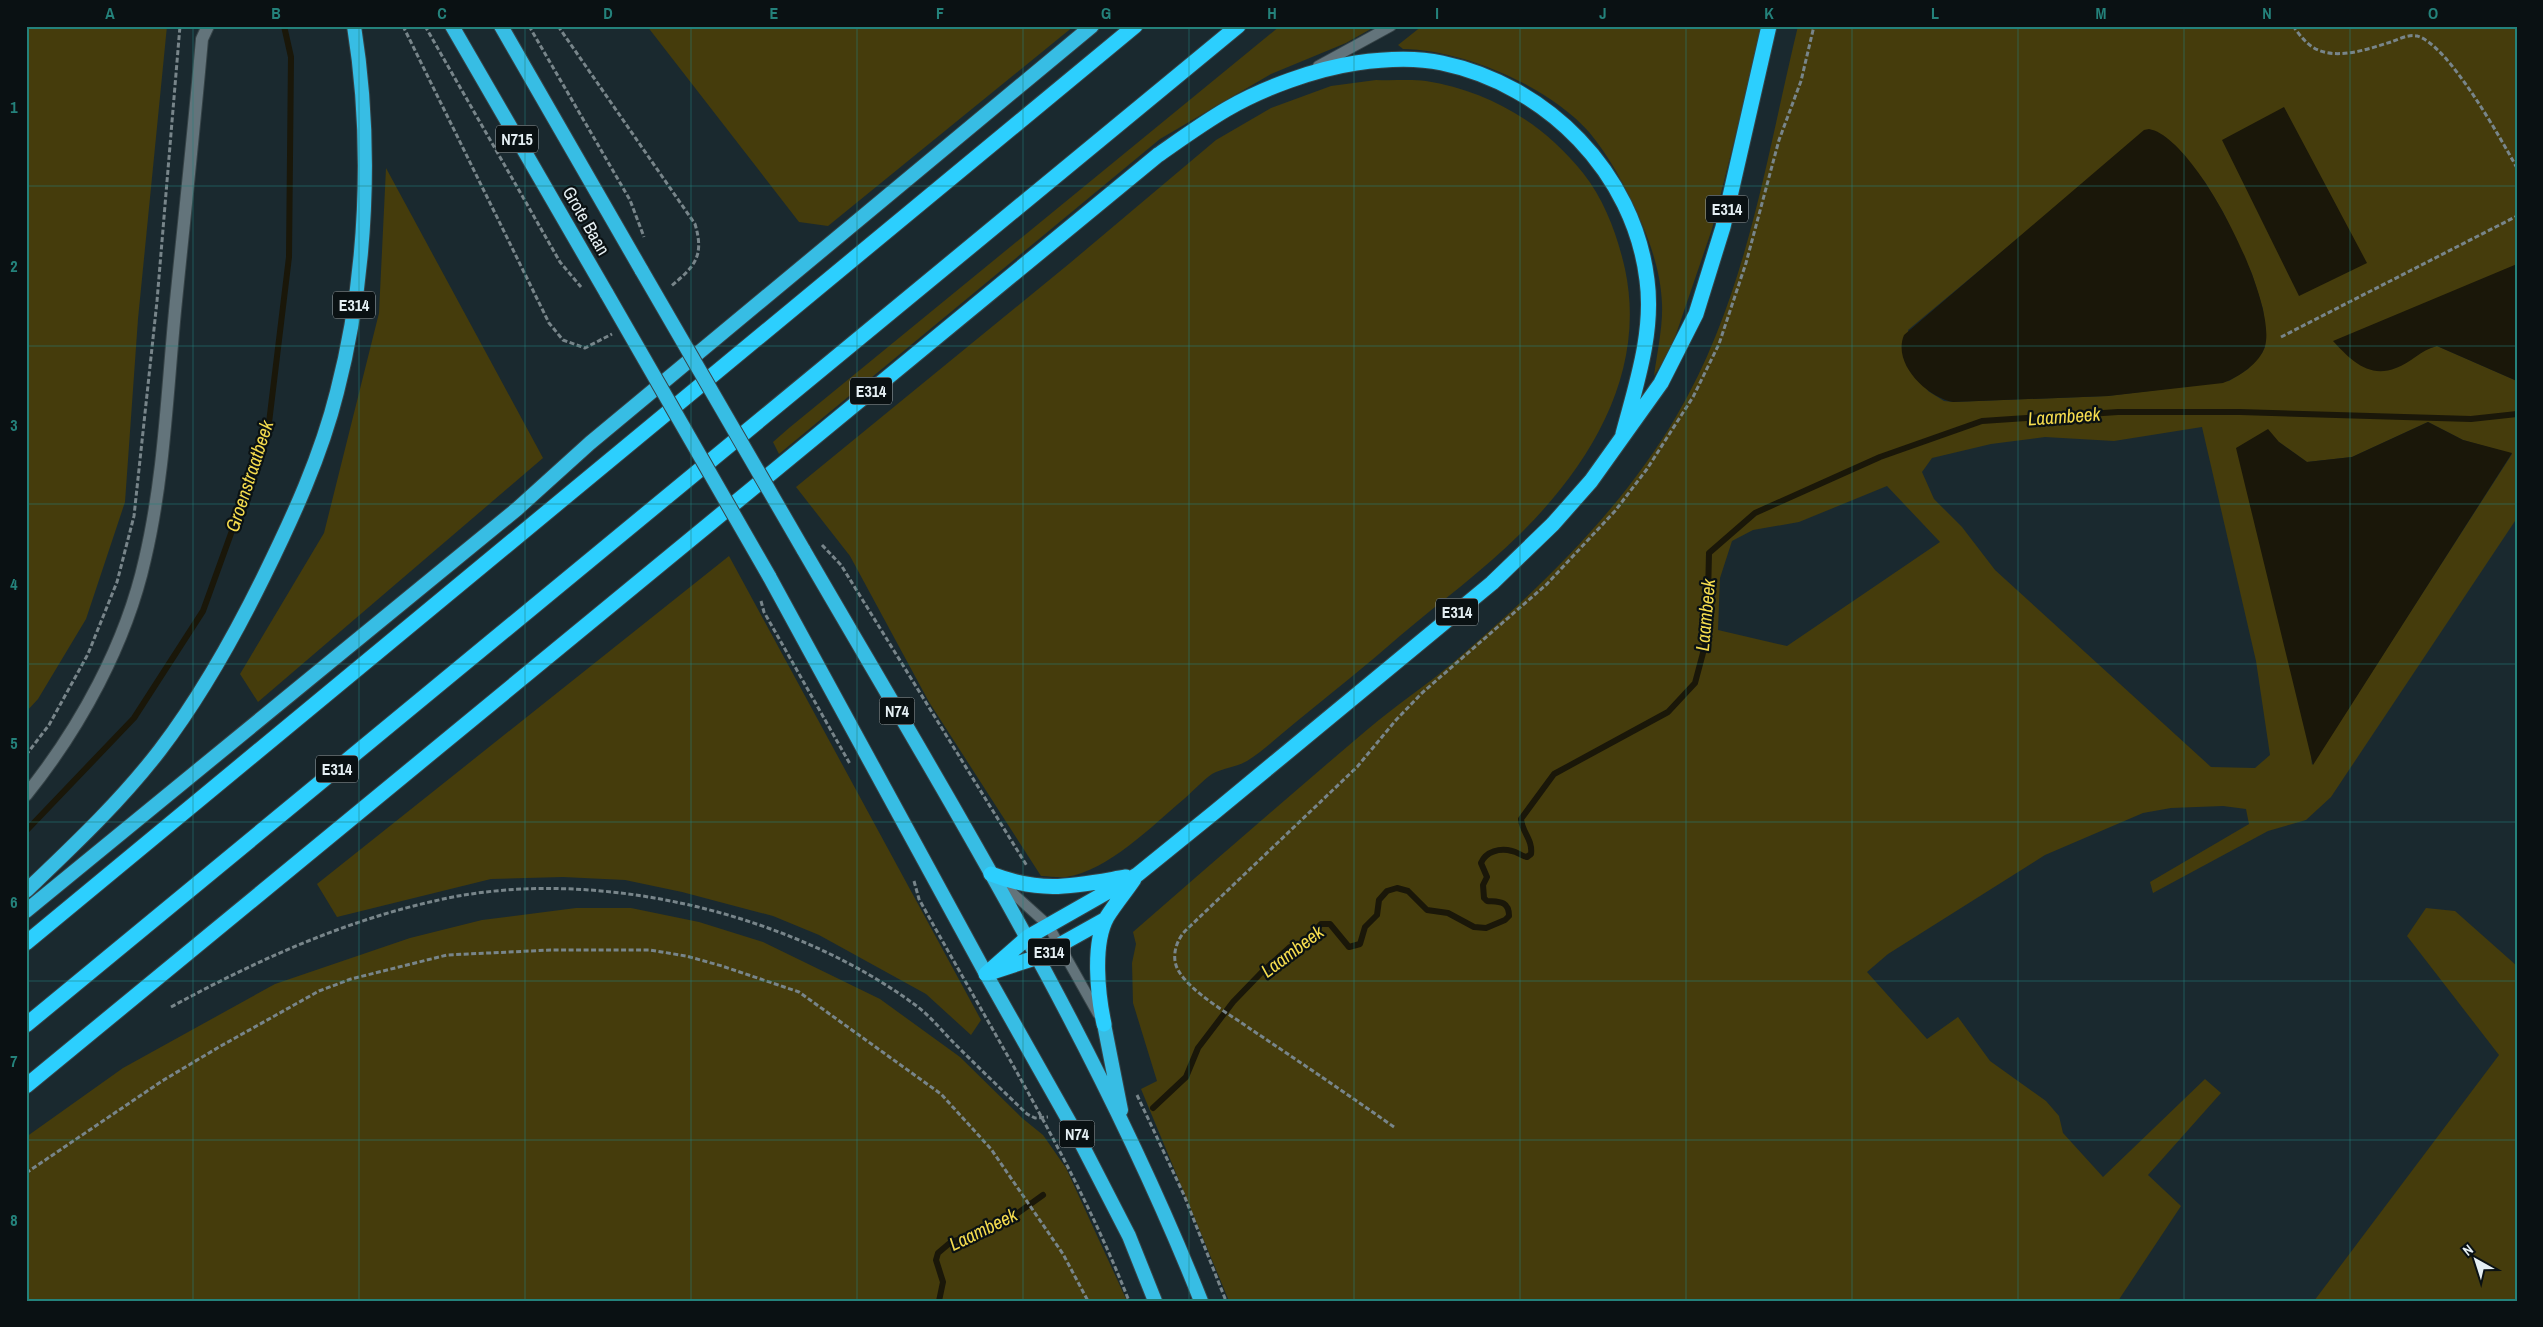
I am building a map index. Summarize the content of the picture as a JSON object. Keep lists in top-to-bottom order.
{
  "streets": {
    "highway": [
      "N715",
      "E314",
      "Grote Baan",
      "N74"
    ]
  },
  "crossings": [
    ["E314", "N74"],
    ["Grote Baan", "N74"]
  ],
  "water": ["Laambeek", "Groenstraatbeek"],
  "north": "top left",
  "grid": {
    "columns": [
      "A",
      "B",
      "C",
      "D",
      "E",
      "F",
      "G",
      "H",
      "I",
      "J",
      "K",
      "L",
      "M",
      "N",
      "O"
    ],
    "rows": [
      "1",
      "2",
      "3",
      "4",
      "5",
      "6",
      "7",
      "8"
    ]
  }
}
